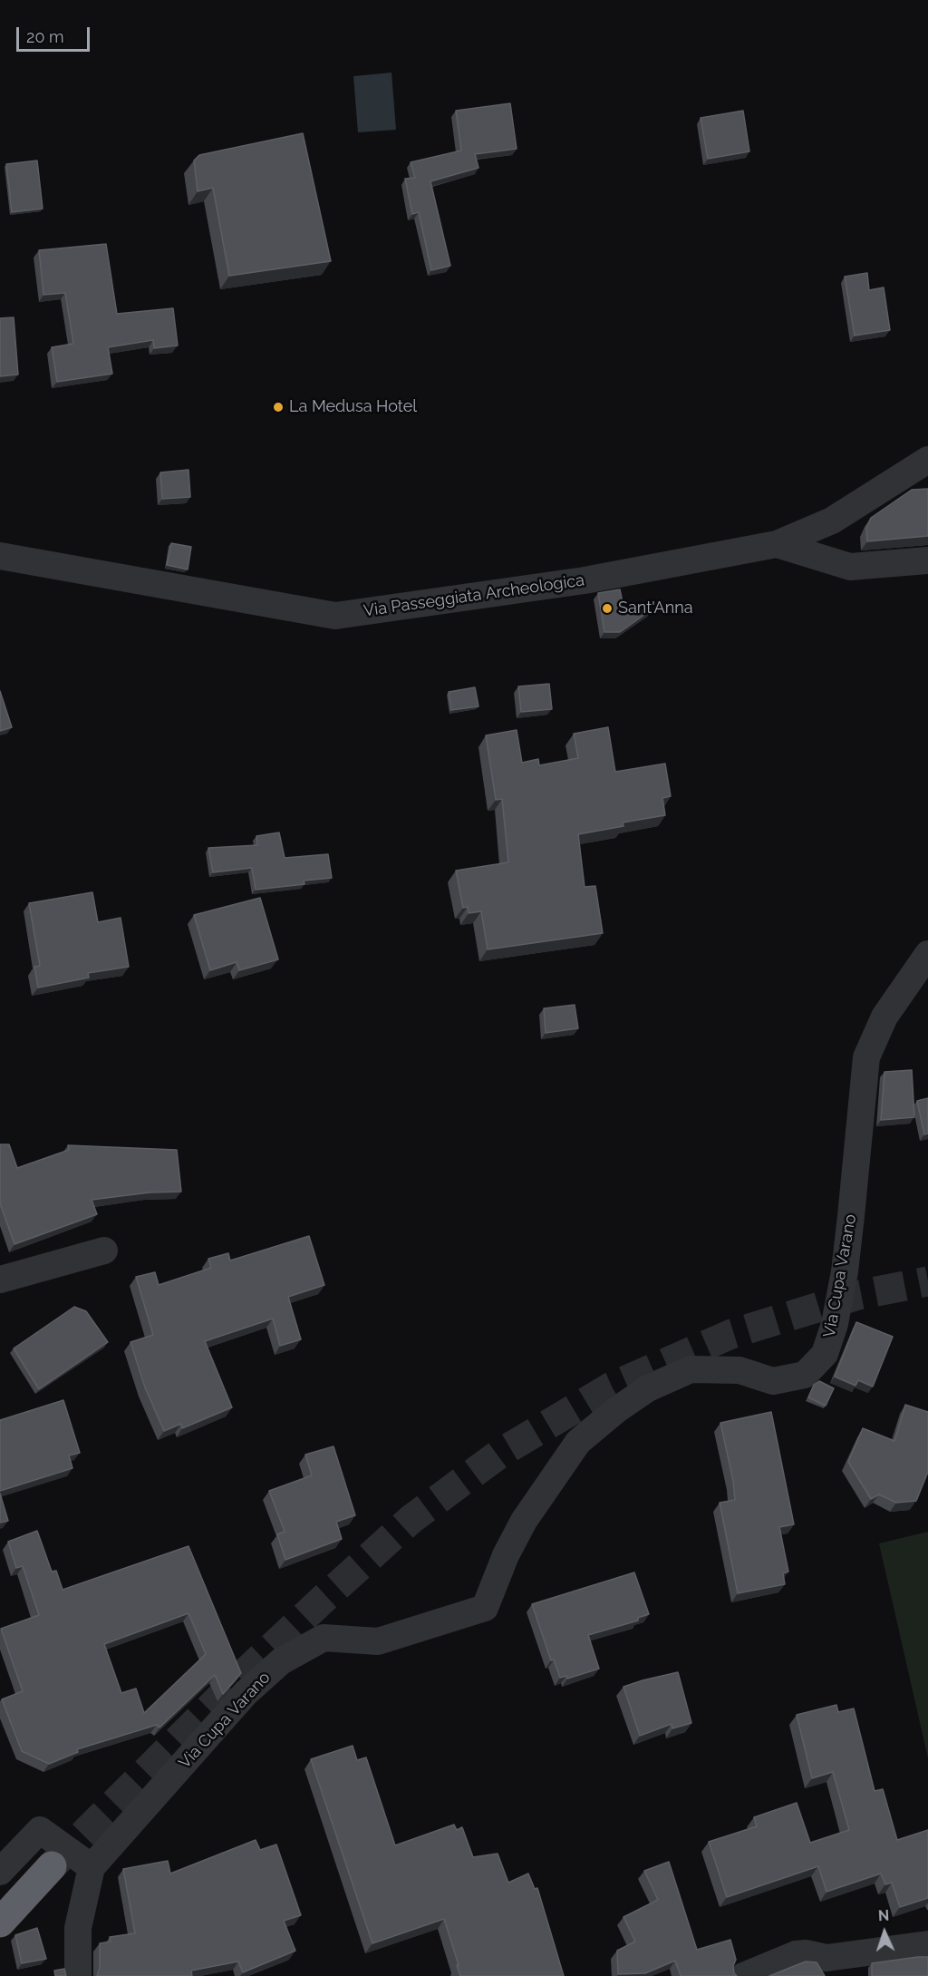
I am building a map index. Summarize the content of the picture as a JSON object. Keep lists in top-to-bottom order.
{
  "streets": {
    "street": ["Via Passeggiata Archeologica", "Via Cupa Varano"]
  },
  "places": ["La Medusa Hotel", "Sant'Anna"],
  "scale_bar": "20 m",
  "north": "top"
}
